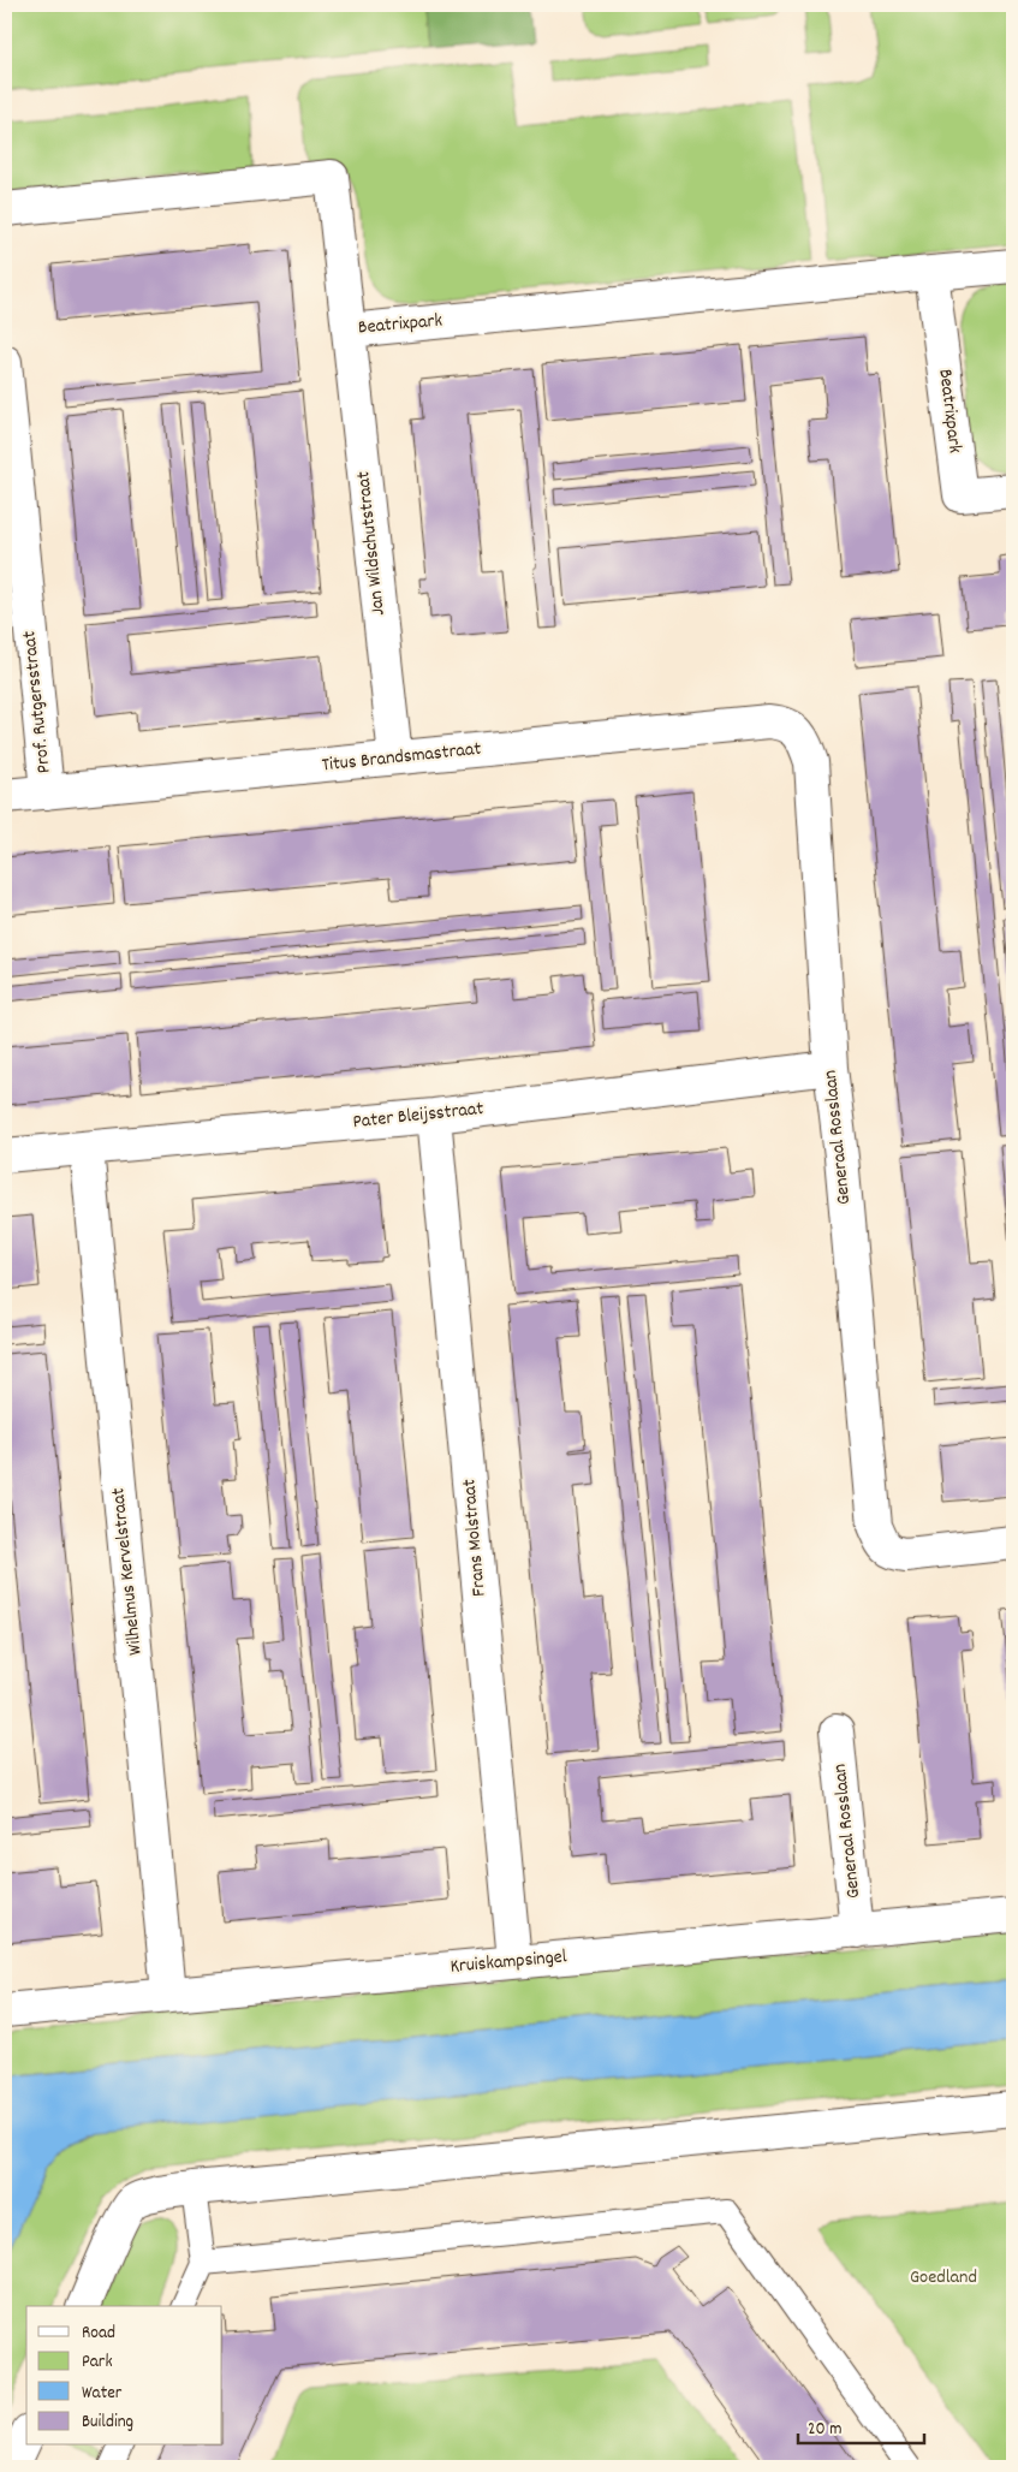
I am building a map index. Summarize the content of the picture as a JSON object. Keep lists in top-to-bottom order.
{
  "streets": {
    "street": [
      "Beatrixpark",
      "Jan Wildschutstraat",
      "Prof. Rutgersstraat",
      "Titus Brandsmastraat",
      "Pater Bleijsstraat",
      "Generaal Rosslaan",
      "Frans Molstraat",
      "Wilhelmus Kervelstraat",
      "Kruiskampsingel"
    ]
  },
  "crossings": [
    ["Beatrixpark", "Jan Wildschutstraat"],
    ["Jan Wildschutstraat", "Titus Brandsmastraat"],
    ["Prof. Rutgersstraat", "Titus Brandsmastraat"],
    ["Titus Brandsmastraat", "Generaal Rosslaan"],
    ["Pater Bleijsstraat", "Generaal Rosslaan"],
    ["Pater Bleijsstraat", "Frans Molstraat"],
    ["Pater Bleijsstraat", "Wilhelmus Kervelstraat"],
    ["Generaal Rosslaan", "Kruiskampsingel"],
    ["Frans Molstraat", "Kruiskampsingel"],
    ["Wilhelmus Kervelstraat", "Kruiskampsingel"]
  ],
  "parks": ["Goedland"],
  "legend": [
    "Road",
    "Park",
    "Water",
    "Building"
  ],
  "scale_bar": "20 m"
}
